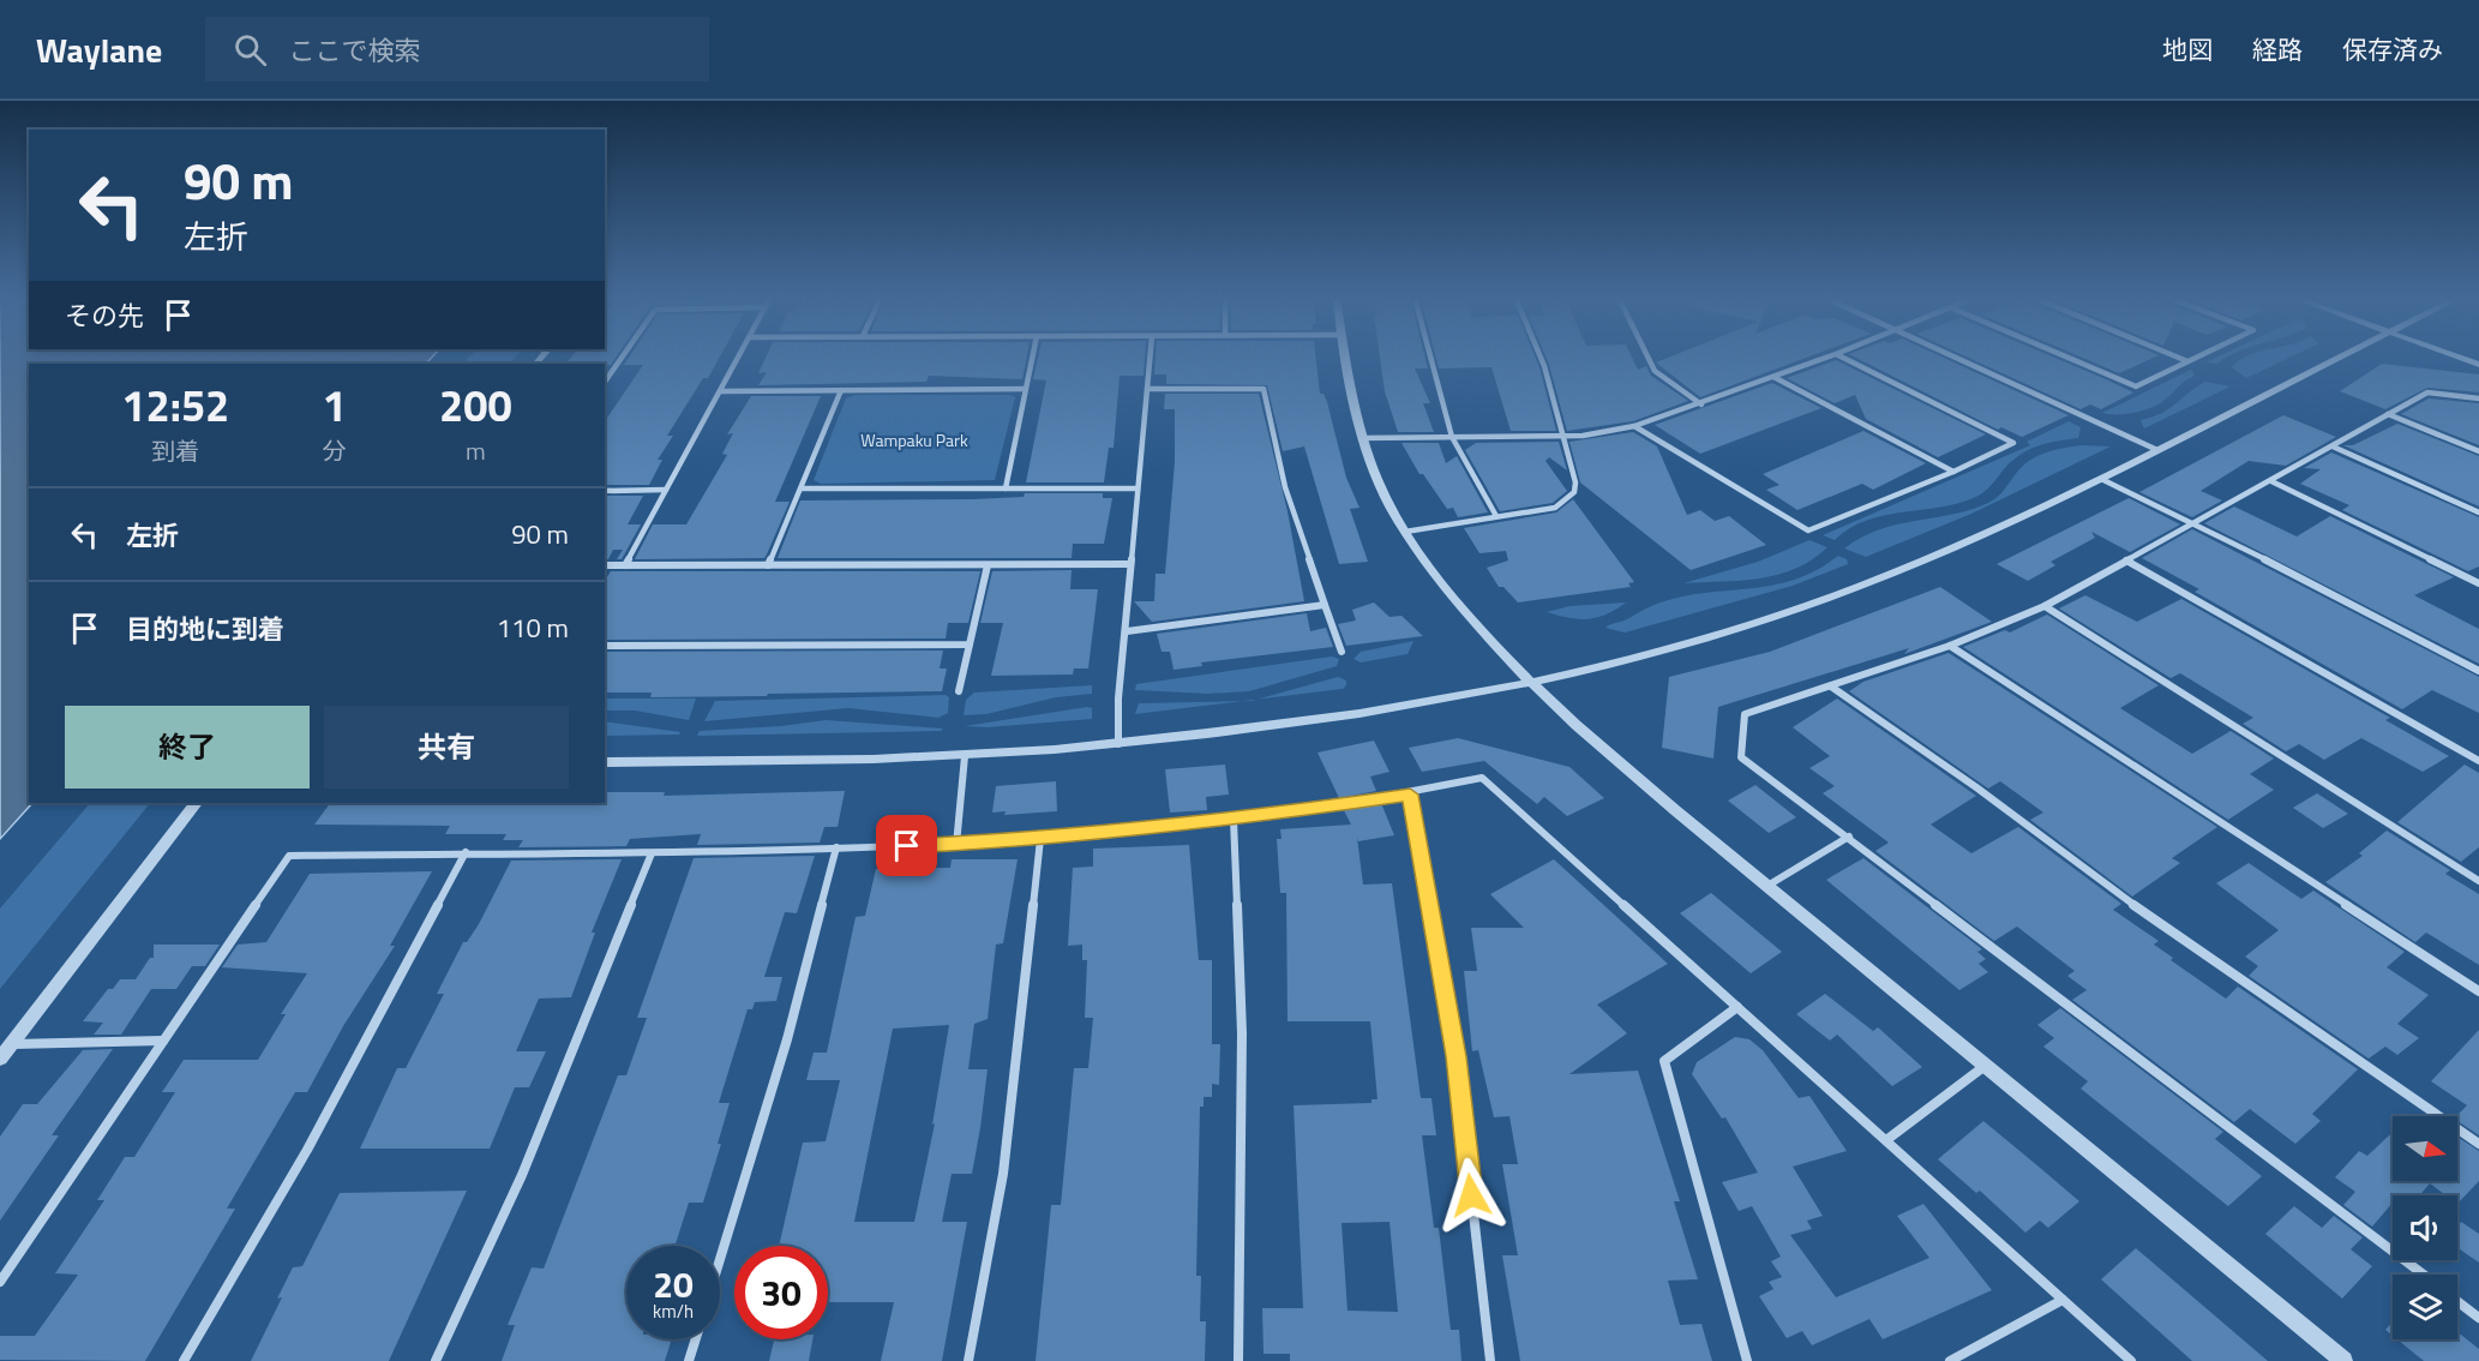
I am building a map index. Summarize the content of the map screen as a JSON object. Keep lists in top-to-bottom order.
{
  "parks": ["Wampaku Park"],
  "north": "right",
  "page": {
    "header": "Waylane",
    "search": "ここで検索",
    "nav": ["地図", "経路", "保存済み"],
    "turn": ["90 m", "左折"],
    "then": "その先",
    "eta": [
      "12:52",
      "到着",
      "1",
      "分",
      "200",
      "m"
    ],
    "list": [
      {
        "name": "左折",
        "value": "90 m"
      },
      {
        "name": "目的地に到着",
        "value": "110 m"
      }
    ],
    "buttons": ["終了", "共有"],
    "speed": "20 km/h",
    "limit": "30"
  }
}
